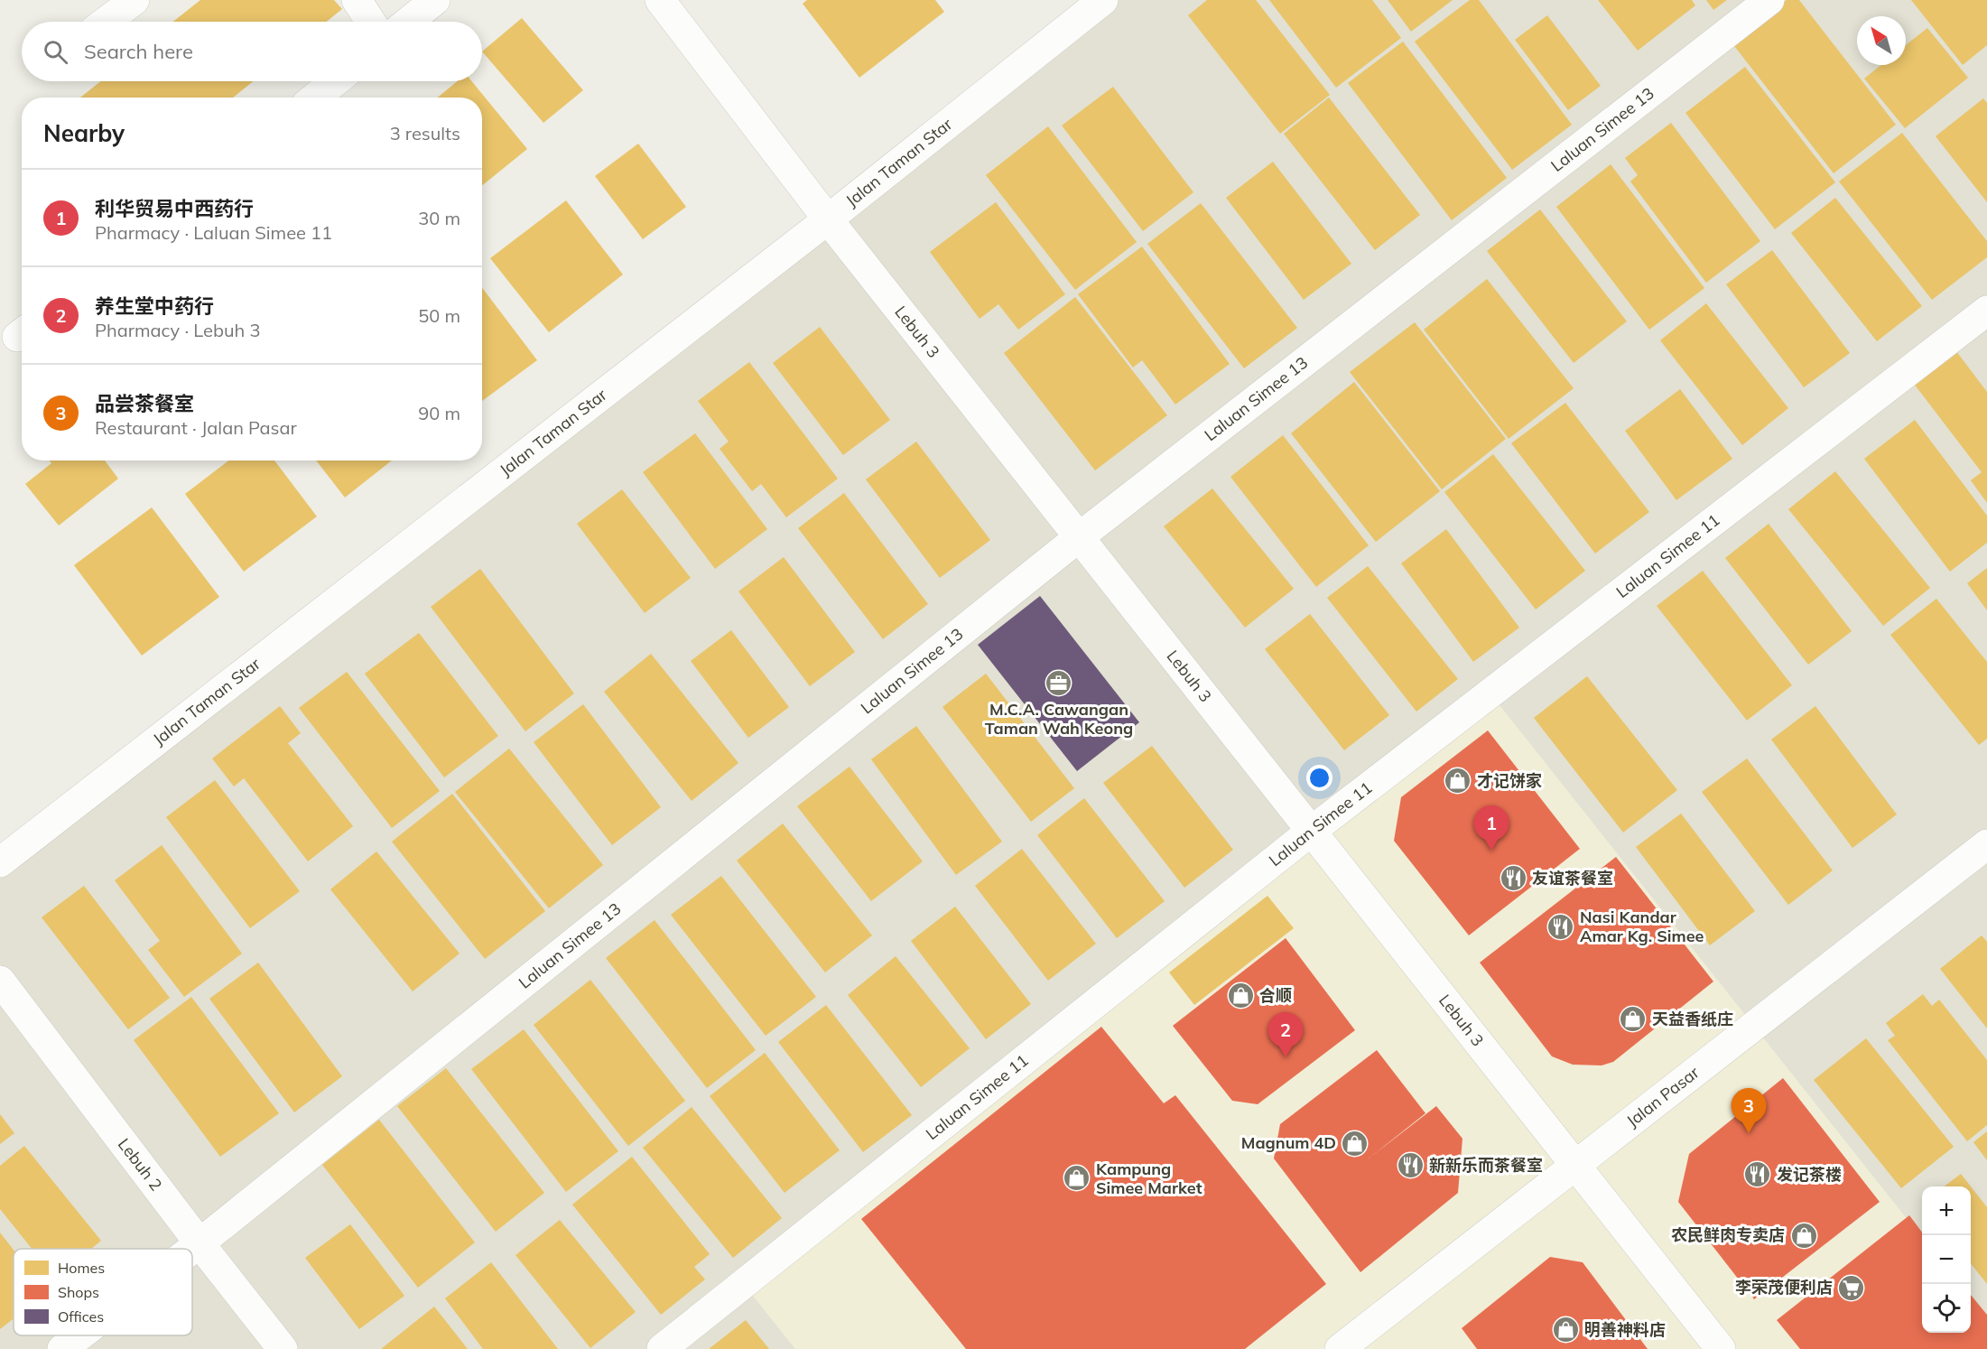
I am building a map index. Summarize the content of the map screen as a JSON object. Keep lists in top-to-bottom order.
{
  "streets": {
    "street": [
      "Laluan Simee 13",
      "Jalan Taman Star",
      "Lebuh 3",
      "Laluan Simee 11",
      "Jalan Pasar",
      "Lebuh 2"
    ]
  },
  "crossings": [
    ["Laluan Simee 13", "Lebuh 3"],
    ["Laluan Simee 13", "Lebuh 2"],
    ["Jalan Taman Star", "Lebuh 3"],
    ["Lebuh 3", "Laluan Simee 11"],
    ["Lebuh 3", "Jalan Pasar"]
  ],
  "places": {
    "office": ["M.C.A. Cawangan Taman Wah Keong"],
    "shop": [
      "才记饼家",
      "合顺",
      "天益香纸庄",
      "Magnum 4D",
      "Kampung Simee Market",
      "农民鲜肉专卖店",
      "明善神料店"
    ],
    "restaurant": [
      "友谊茶餐室",
      "Nasi Kandar Amar Kg. Simee",
      "新新乐而茶餐室",
      "发记茶楼"
    ],
    "supermarket": ["李荣茂便利店"]
  },
  "legend": ["Homes", "Shops", "Offices"],
  "north": "top left",
  "page": {
    "search": "Search here",
    "heading": ["Nearby", "3 results"],
    "list": [
      {
        "mark": "1",
        "name": "利华贸易中西药行",
        "note": "Pharmacy · Laluan Simee 11",
        "value": "30 m"
      },
      {
        "mark": "2",
        "name": "养生堂中药行",
        "note": "Pharmacy · Lebuh 3",
        "value": "50 m"
      },
      {
        "mark": "3",
        "name": "品尝茶餐室",
        "note": "Restaurant · Jalan Pasar",
        "value": "90 m"
      }
    ],
    "pins": ["1", "2", "3"],
    "map_buttons": ["+", "−"]
  }
}
